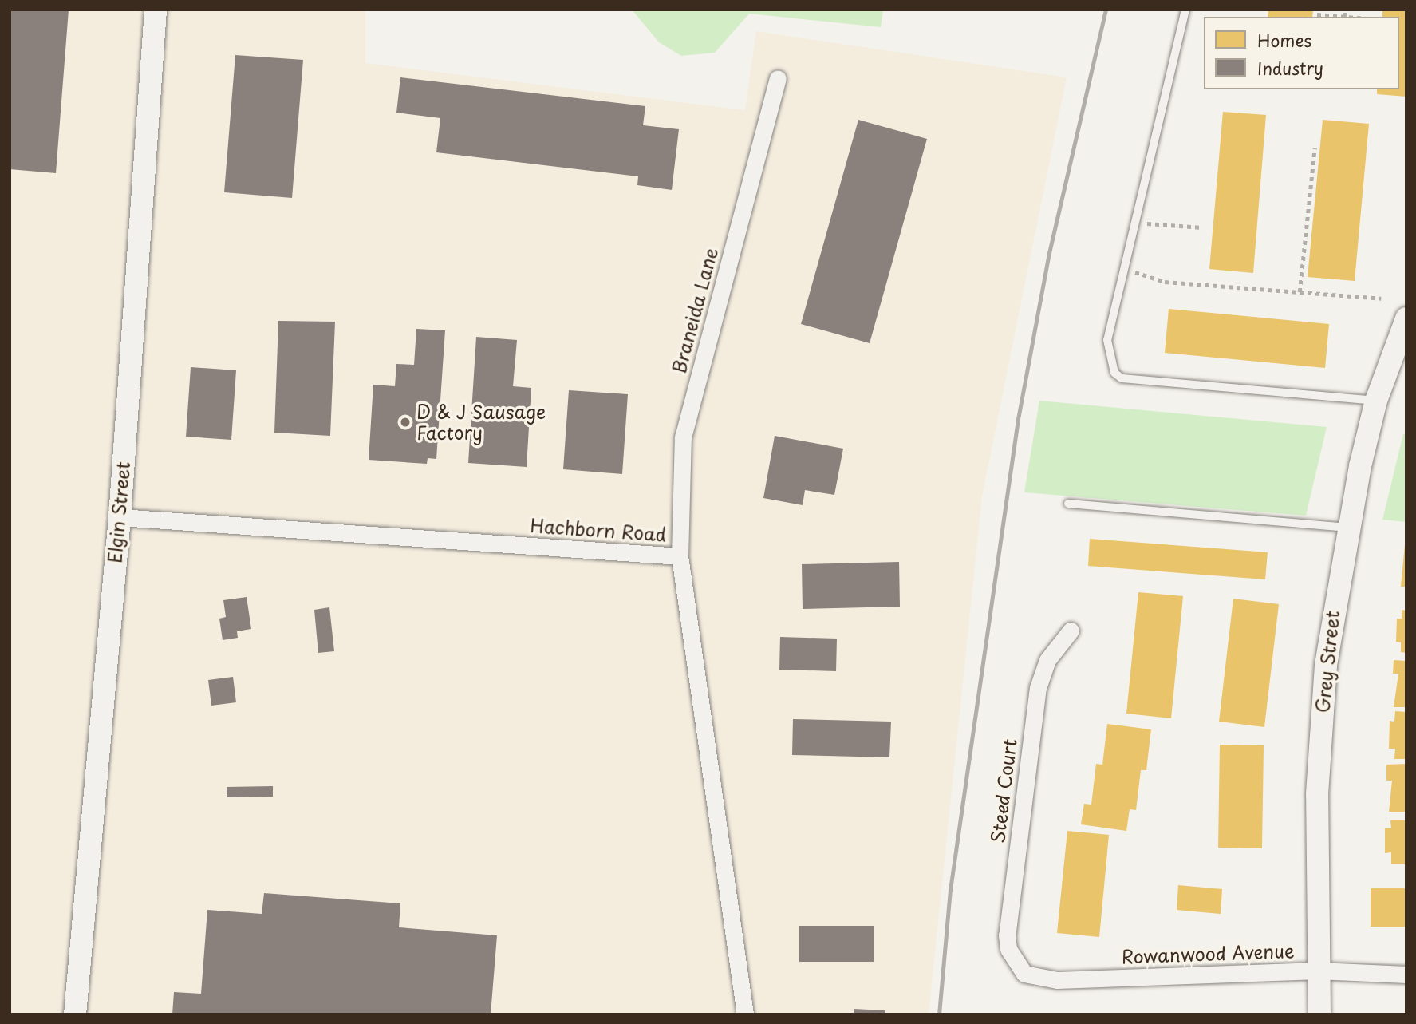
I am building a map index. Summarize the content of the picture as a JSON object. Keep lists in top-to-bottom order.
{
  "streets": {
    "main road": ["Elgin Street", "Grey Street"],
    "street": [
      "Braneida Lane",
      "Hachborn Road",
      "Steed Court",
      "Rowanwood Avenue"
    ]
  },
  "crossings": [
    ["Braneida Lane", "Hachborn Road"],
    ["Elgin Street", "Hachborn Road"],
    ["Grey Street", "Rowanwood Avenue"],
    ["Steed Court", "Rowanwood Avenue"]
  ],
  "places": ["D & J Sausage Factory"],
  "legend": ["Homes", "Industry"]
}
